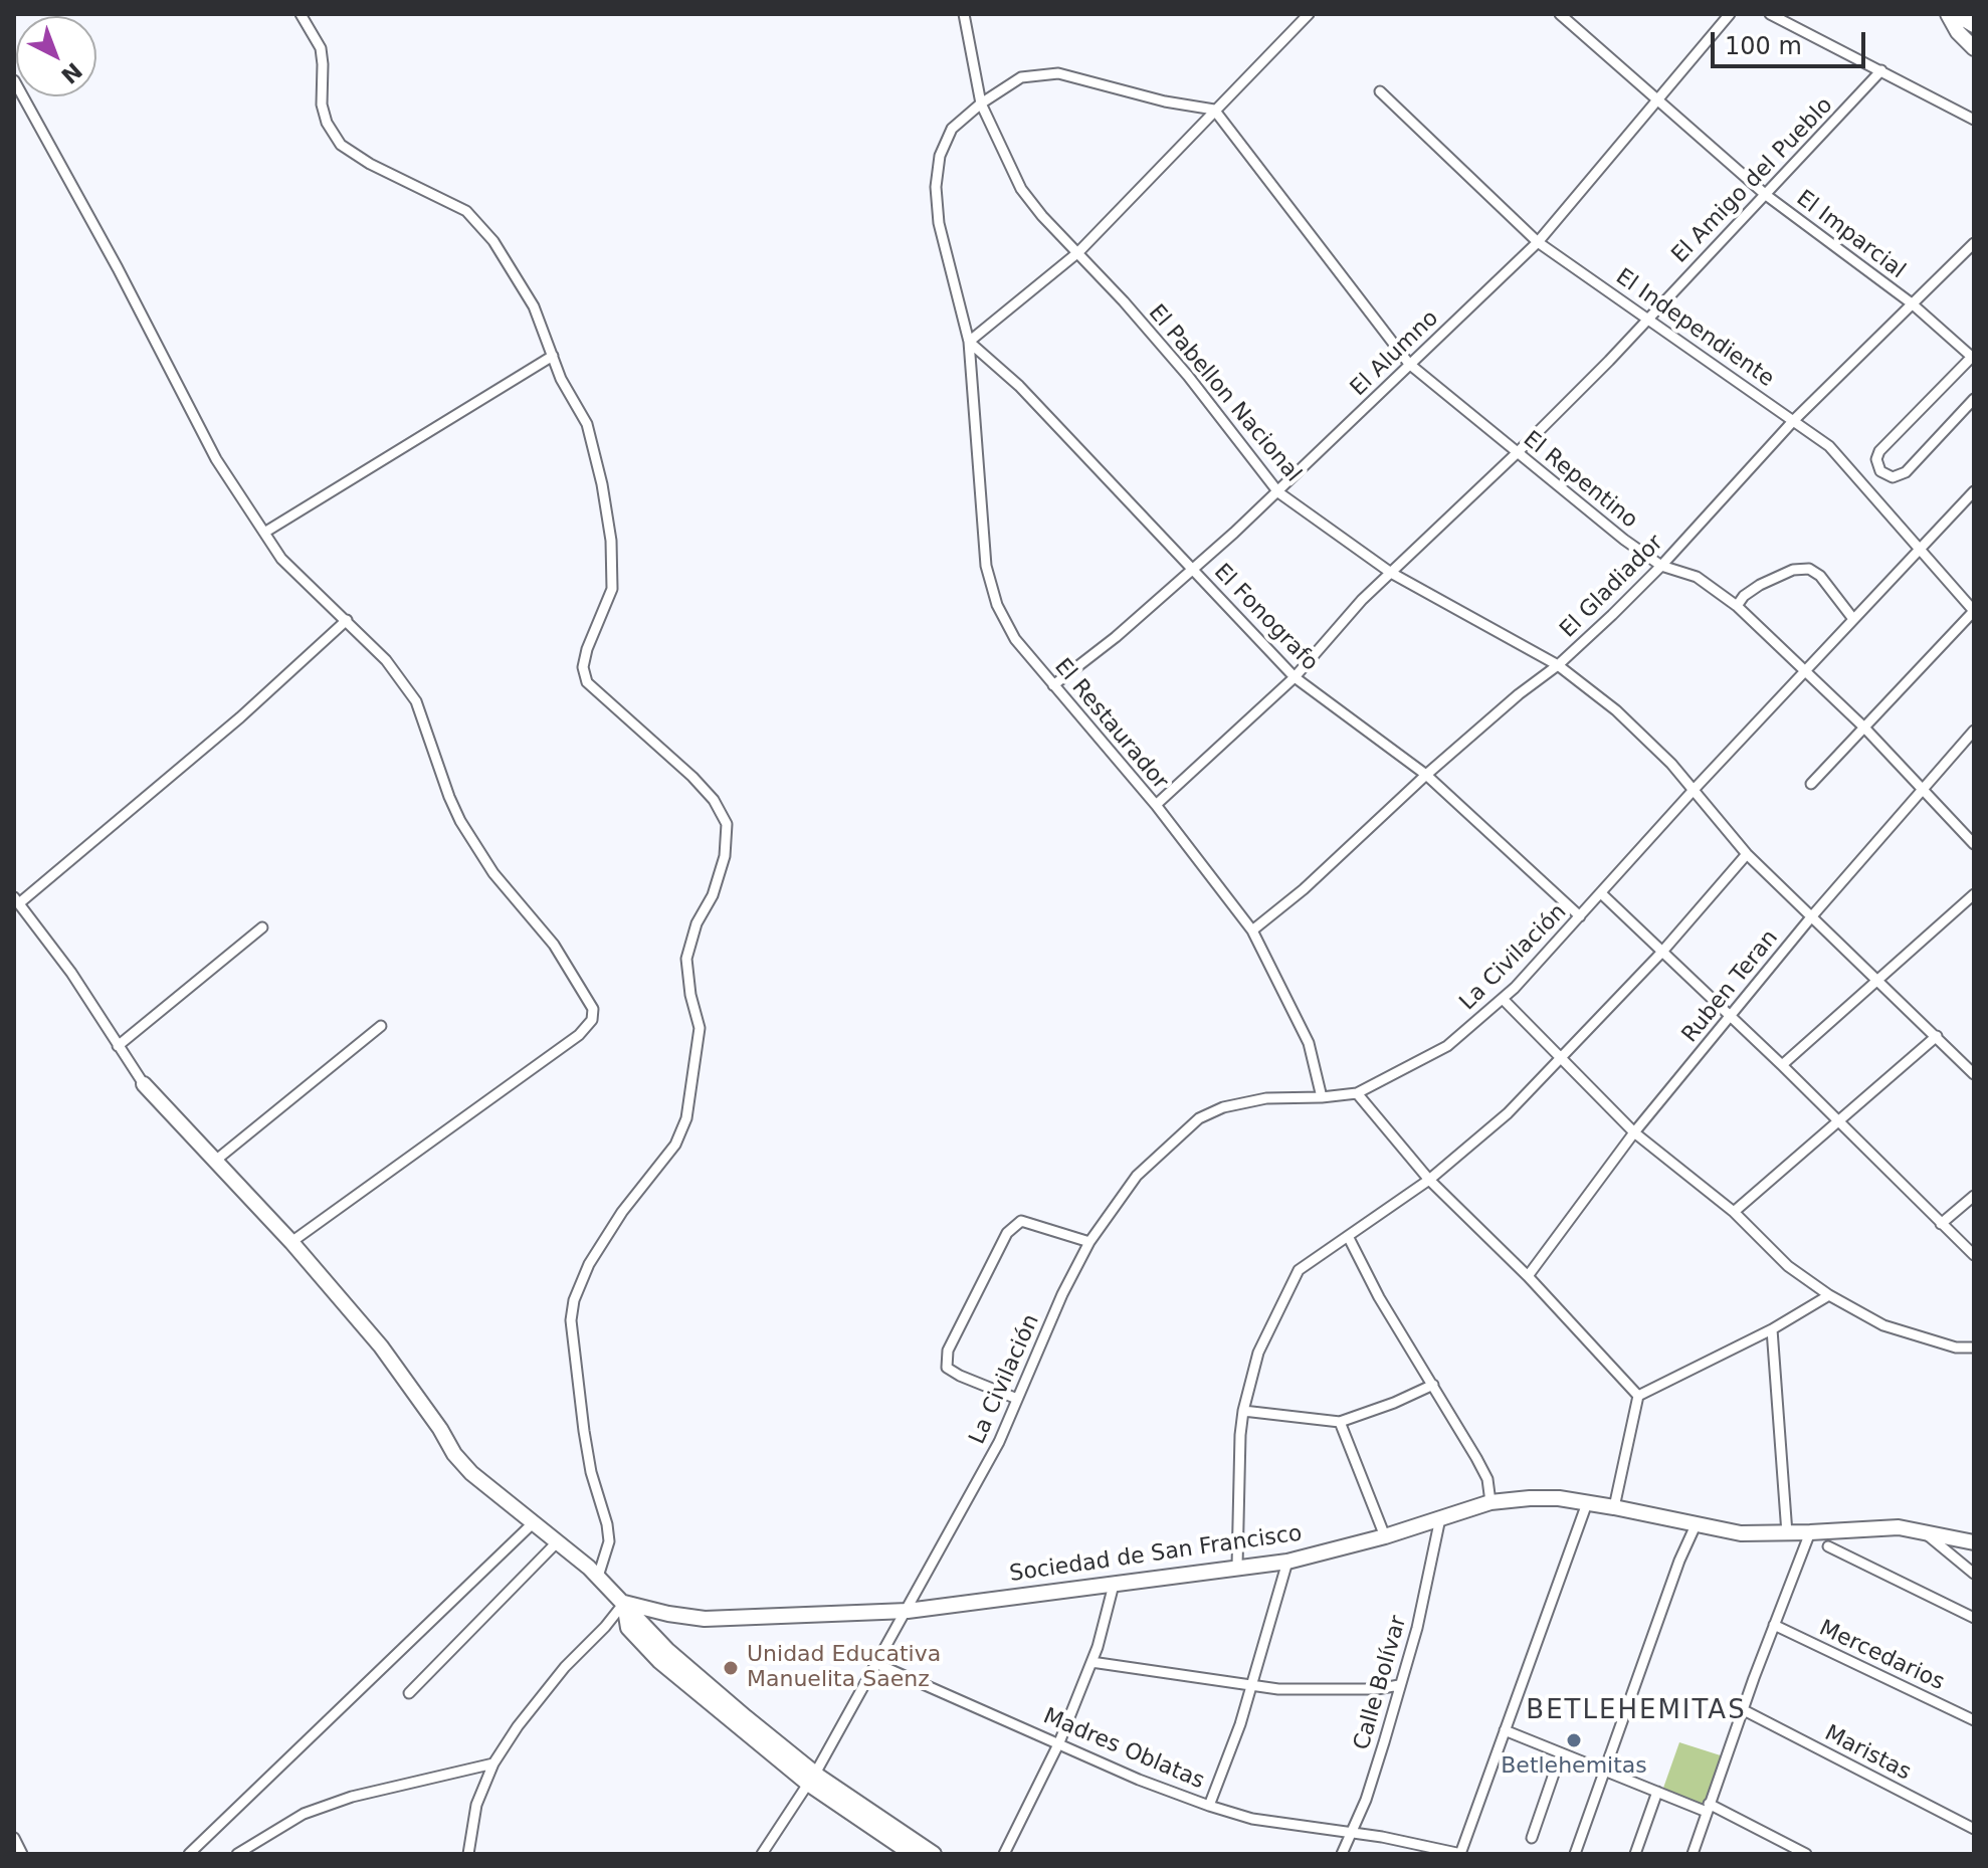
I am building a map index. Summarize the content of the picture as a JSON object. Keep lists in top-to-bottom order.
{
  "streets": {
    "street": [
      "El Amigo del Pueblo",
      "El Imparcial",
      "El Independiente",
      "El Alumno",
      "El Pabellon Nacional",
      "El Repentino",
      "El Gladiador",
      "El Fonografo",
      "El Restaurador",
      "La Civilación",
      "Ruben Teran",
      "Sociedad de San Francisco",
      "Mercedarios",
      "Calle Bolívar",
      "Madres Oblatas",
      "Maristas"
    ]
  },
  "crossings": [
    ["El Amigo del Pueblo", "El Imparcial"],
    ["El Amigo del Pueblo", "El Independiente"],
    ["El Amigo del Pueblo", "El Pabellon Nacional"],
    ["El Amigo del Pueblo", "El Repentino"],
    ["El Imparcial", "El Alumno"],
    ["El Imparcial", "El Gladiador"],
    ["El Independiente", "El Alumno"],
    ["El Independiente", "El Gladiador"],
    ["El Independiente", "La Civilación"],
    ["El Alumno", "El Pabellon Nacional"],
    ["El Alumno", "El Repentino"],
    ["El Alumno", "El Fonografo"],
    ["El Alumno", "El Restaurador"],
    ["El Pabellon Nacional", "El Gladiador"],
    ["El Pabellon Nacional", "El Restaurador"],
    ["El Pabellon Nacional", "La Civilación"],
    ["El Pabellon Nacional", "Ruben Teran"],
    ["El Repentino", "El Gladiador"],
    ["El Repentino", "El Restaurador"],
    ["El Repentino", "La Civilación"],
    ["El Repentino", "Ruben Teran"],
    ["El Gladiador", "El Fonografo"],
    ["El Gladiador", "El Restaurador"],
    ["El Fonografo", "El Restaurador"],
    ["El Fonografo", "La Civilación"],
    ["El Restaurador", "La Civilación"],
    ["La Civilación", "Sociedad de San Francisco"],
    ["La Civilación", "Madres Oblatas"],
    ["Sociedad de San Francisco", "Calle Bolívar"],
    ["Calle Bolívar", "Madres Oblatas"]
  ],
  "districts": ["BETLEHEMITAS"],
  "places": ["Unidad Educativa Manuelita Saenz", "Betlehemitas"],
  "scale_bar": "100 m",
  "north": "bottom right"
}
